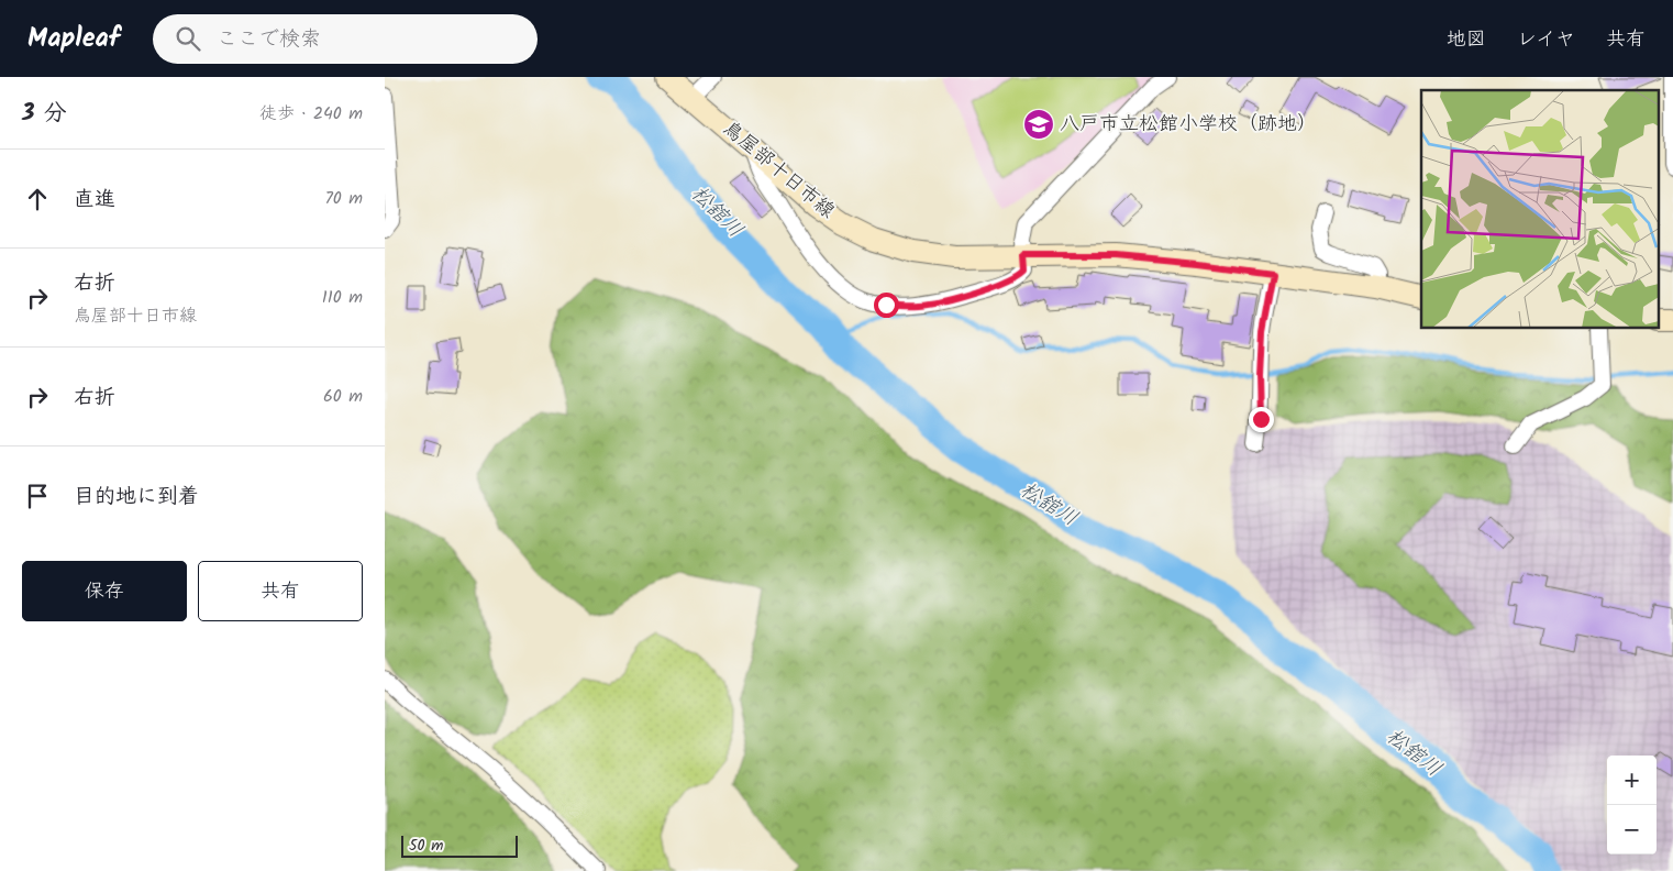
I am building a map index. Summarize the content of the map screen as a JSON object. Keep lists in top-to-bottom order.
{
  "streets": {
    "main road": ["鳥屋部十日市線"]
  },
  "water": ["松舘川"],
  "places": {
    "school or university": ["八戸市立松館小学校（跡地）"]
  },
  "scale_bar": "50 m",
  "page": {
    "header": "Mapleaf",
    "search": "ここで検索",
    "nav": ["地図", "レイヤ", "共有"],
    "heading": ["3 分", "徒歩 · 240 m"],
    "list": [
      ["直進", "70 m"],
      ["右折", "鳥屋部十日市線", "110 m"],
      ["右折", "60 m"],
      "目的地に到着"
    ],
    "buttons": ["保存", "共有"],
    "map_buttons": ["+", "−"],
    "scale": "50 m"
  }
}
